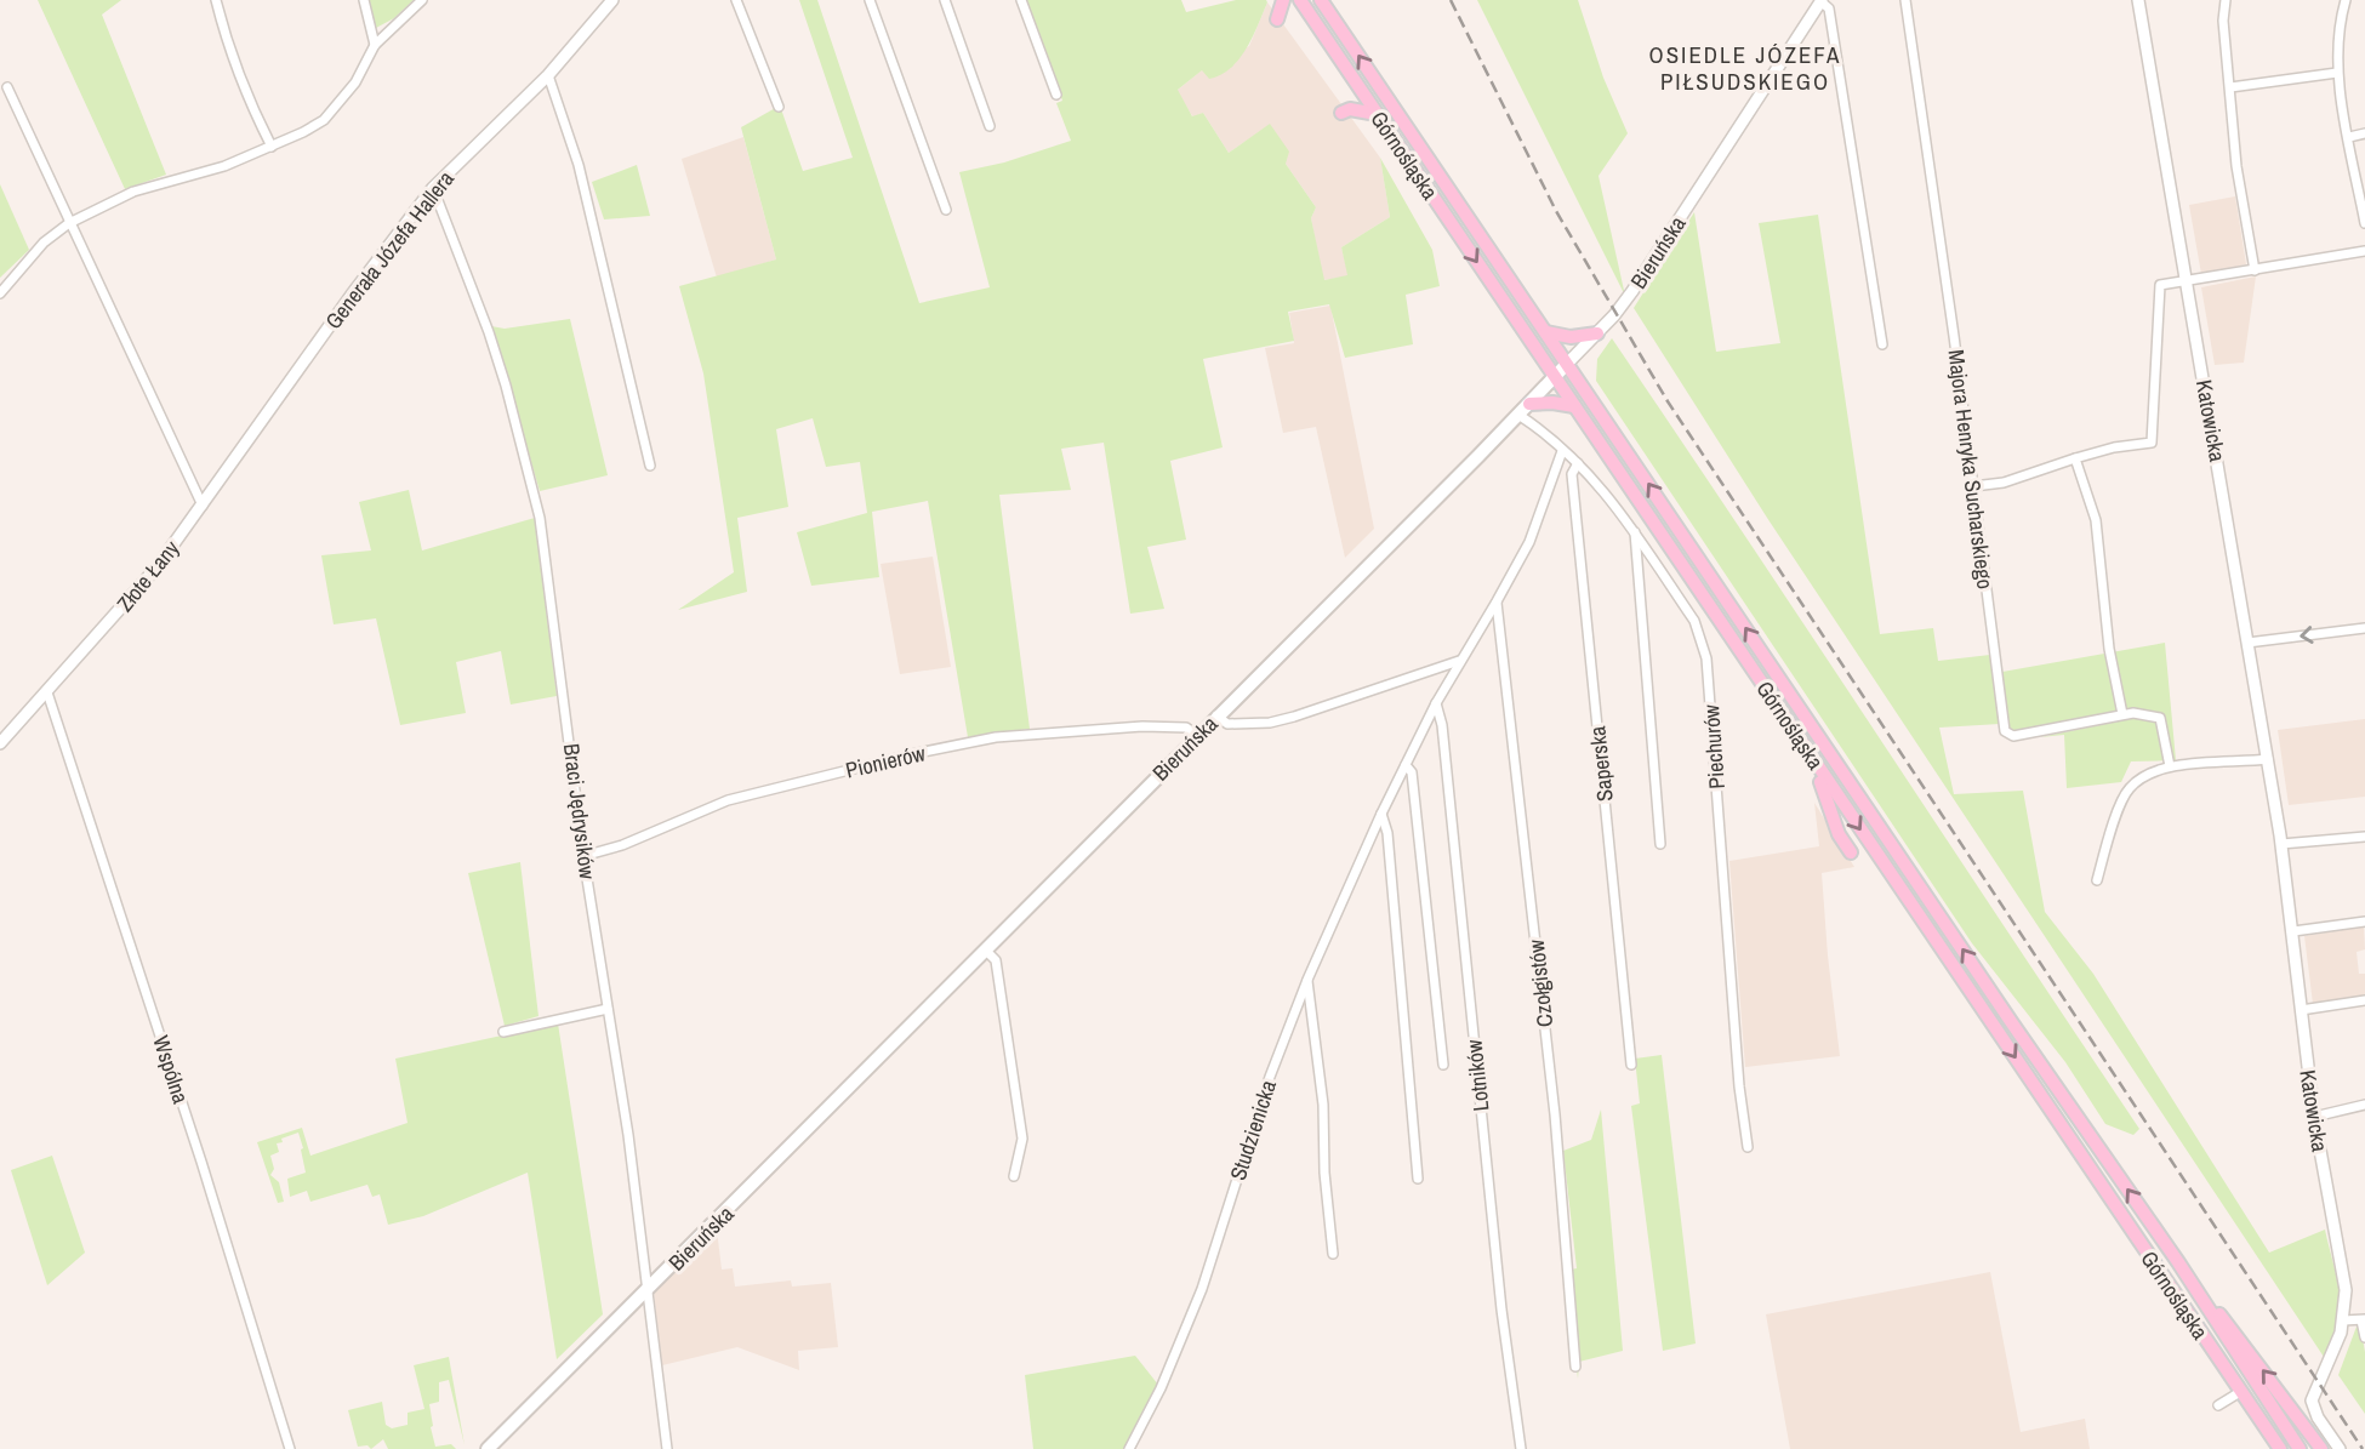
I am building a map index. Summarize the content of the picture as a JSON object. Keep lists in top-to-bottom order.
{
  "streets": {
    "main road": ["Górnośląska", "Bieruńska"],
    "street": [
      "Generała Józefa Hallera",
      "Katowicka",
      "Majora Henryka Sucharskiego",
      "Złote Łany",
      "Piechurów",
      "Pionierów",
      "Saperska",
      "Braci Jędrysików",
      "Czołgistów",
      "Wspólna",
      "Lotników",
      "Studzienicka"
    ]
  },
  "crossings": [
    ["Górnośląska", "Bieruńska"],
    ["Generała Józefa Hallera", "Złote Łany"],
    ["Generała Józefa Hallera", "Braci Jędrysików"],
    ["Bieruńska", "Piechurów"],
    ["Bieruńska", "Pionierów"],
    ["Bieruńska", "Braci Jędrysików"],
    ["Złote Łany", "Wspólna"],
    ["Piechurów", "Saperska"],
    ["Piechurów", "Studzienicka"],
    ["Pionierów", "Braci Jędrysików"],
    ["Czołgistów", "Studzienicka"],
    ["Lotników", "Studzienicka"]
  ],
  "districts": ["OSIEDLE JÓZEFA PIŁSUDSKIEGO"]
}
